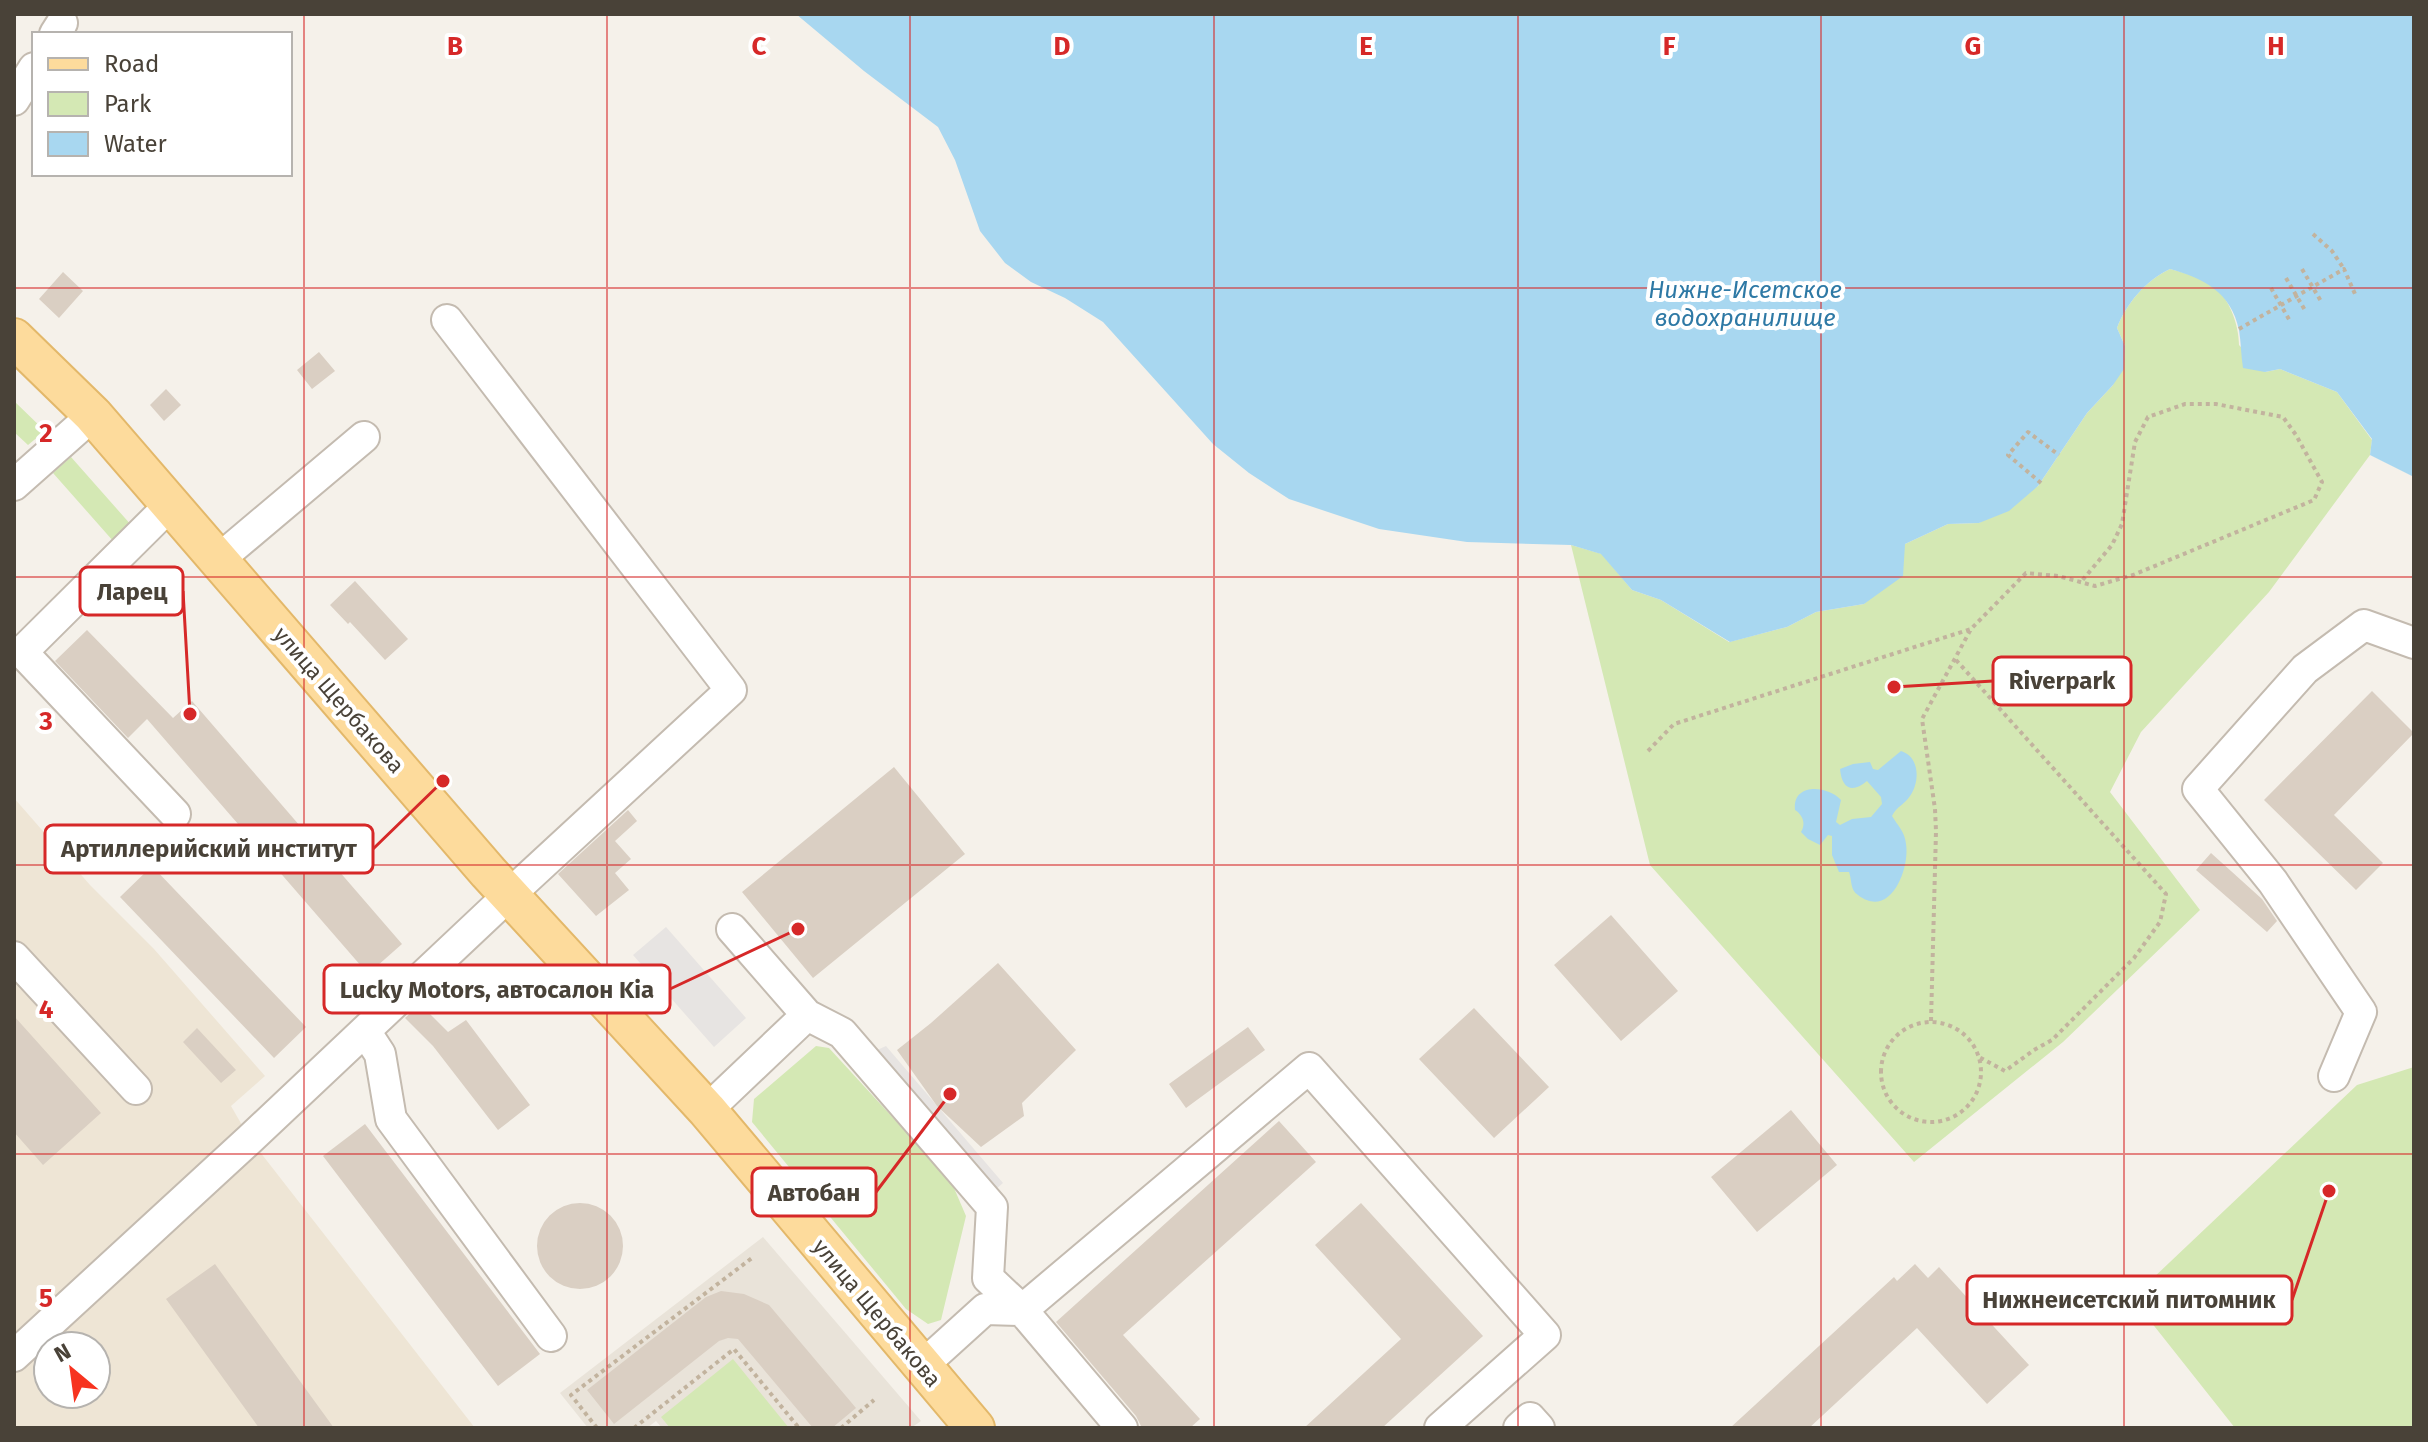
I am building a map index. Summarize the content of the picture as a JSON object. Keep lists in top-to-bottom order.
{
  "streets": {
    "main road": ["улица Щербакова"]
  },
  "water": ["Нижне-Исетское водохранилище"],
  "places": [
    "Riverpark",
    "Ларец",
    "Артиллерийский институт",
    "Lucky Motors, автосалон Kia",
    "Автобан",
    "Нижнеисетский питомник"
  ],
  "legend": ["Road", "Park", "Water"],
  "north": "top left",
  "grid": {
    "columns": [
      "B",
      "C",
      "D",
      "E",
      "F",
      "G",
      "H"
    ],
    "rows": [
      "2",
      "3",
      "4",
      "5"
    ]
  }
}
